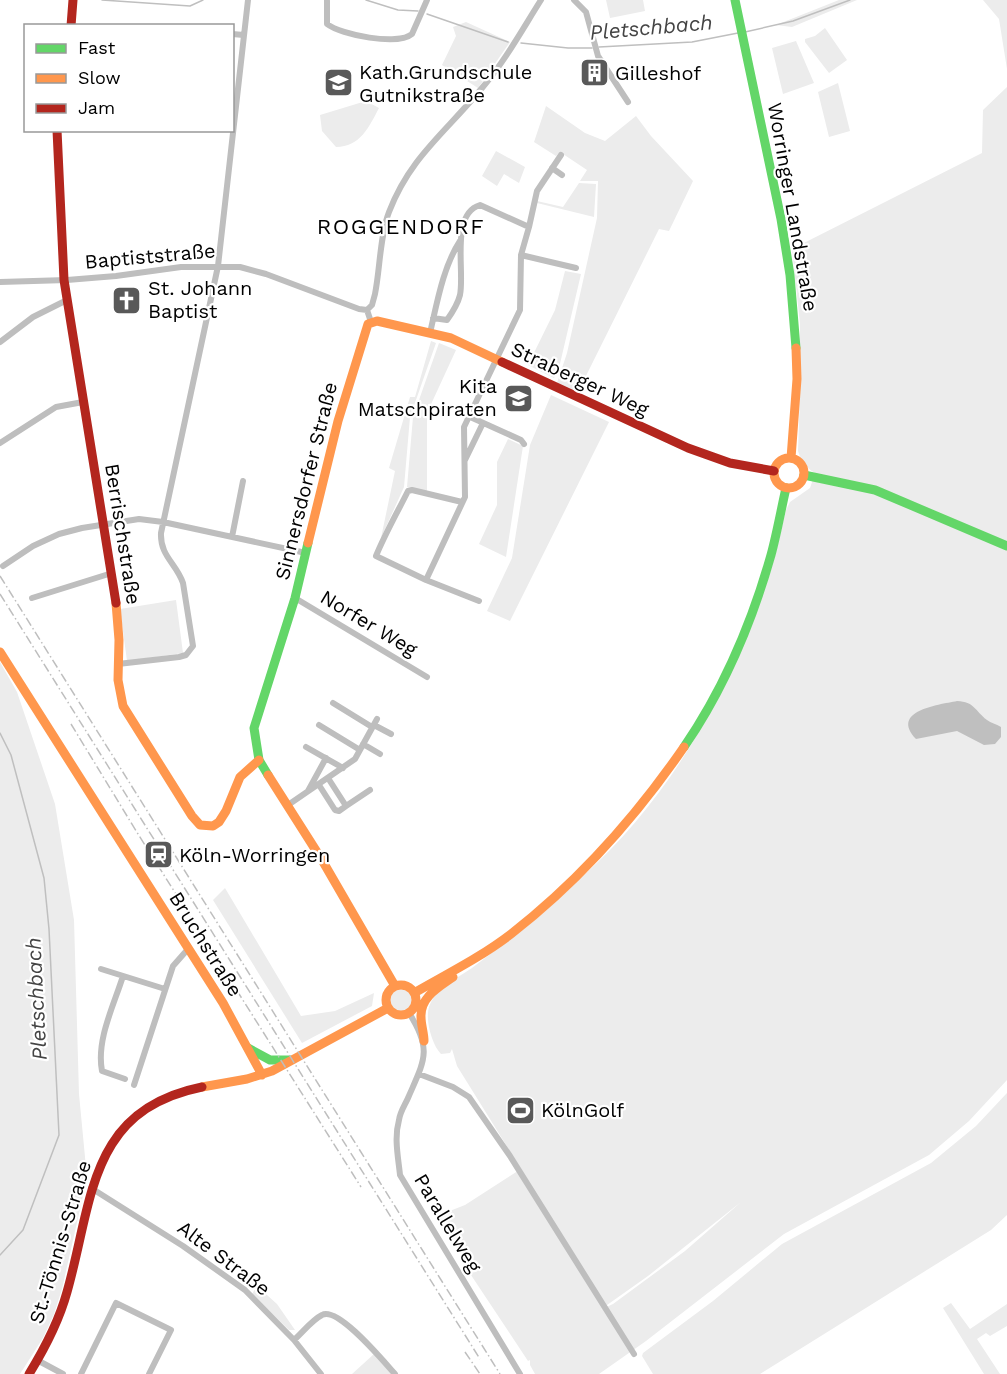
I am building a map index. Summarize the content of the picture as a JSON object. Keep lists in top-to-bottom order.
{
  "streets": {
    "main road": [
      "Worringer Landstraße",
      "Straberger Weg",
      "Sinnersdorfer Straße",
      "Berrischstraße",
      "Bruchstraße",
      "St.-Tönnis-Straße"
    ],
    "street": [
      "Baptiststraße",
      "Norfer Weg",
      "Parallelweg",
      "Alte Straße"
    ]
  },
  "crossings": [
    ["Worringer Landstraße", "Straberger Weg"],
    ["Baptiststraße", "Berrischstraße"],
    ["Straberger Weg", "Sinnersdorfer Straße"],
    ["Sinnersdorfer Straße", "Berrischstraße"],
    ["Sinnersdorfer Straße", "Norfer Weg"],
    ["Bruchstraße", "St.-Tönnis-Straße"],
    ["St.-Tönnis-Straße", "Alte Straße"]
  ],
  "districts": ["ROGGENDORF"],
  "water": ["Pletschbach"],
  "places": {
    "building": ["Gilleshof"],
    "school or university": ["Kath.Grundschule Gutnikstraße", "Kita Matschpiraten"],
    "church": ["St. Johann Baptist"],
    "station": ["Köln-Worringen"],
    "sports": ["KölnGolf"]
  },
  "legend": ["Fast", "Slow", "Jam"]
}
